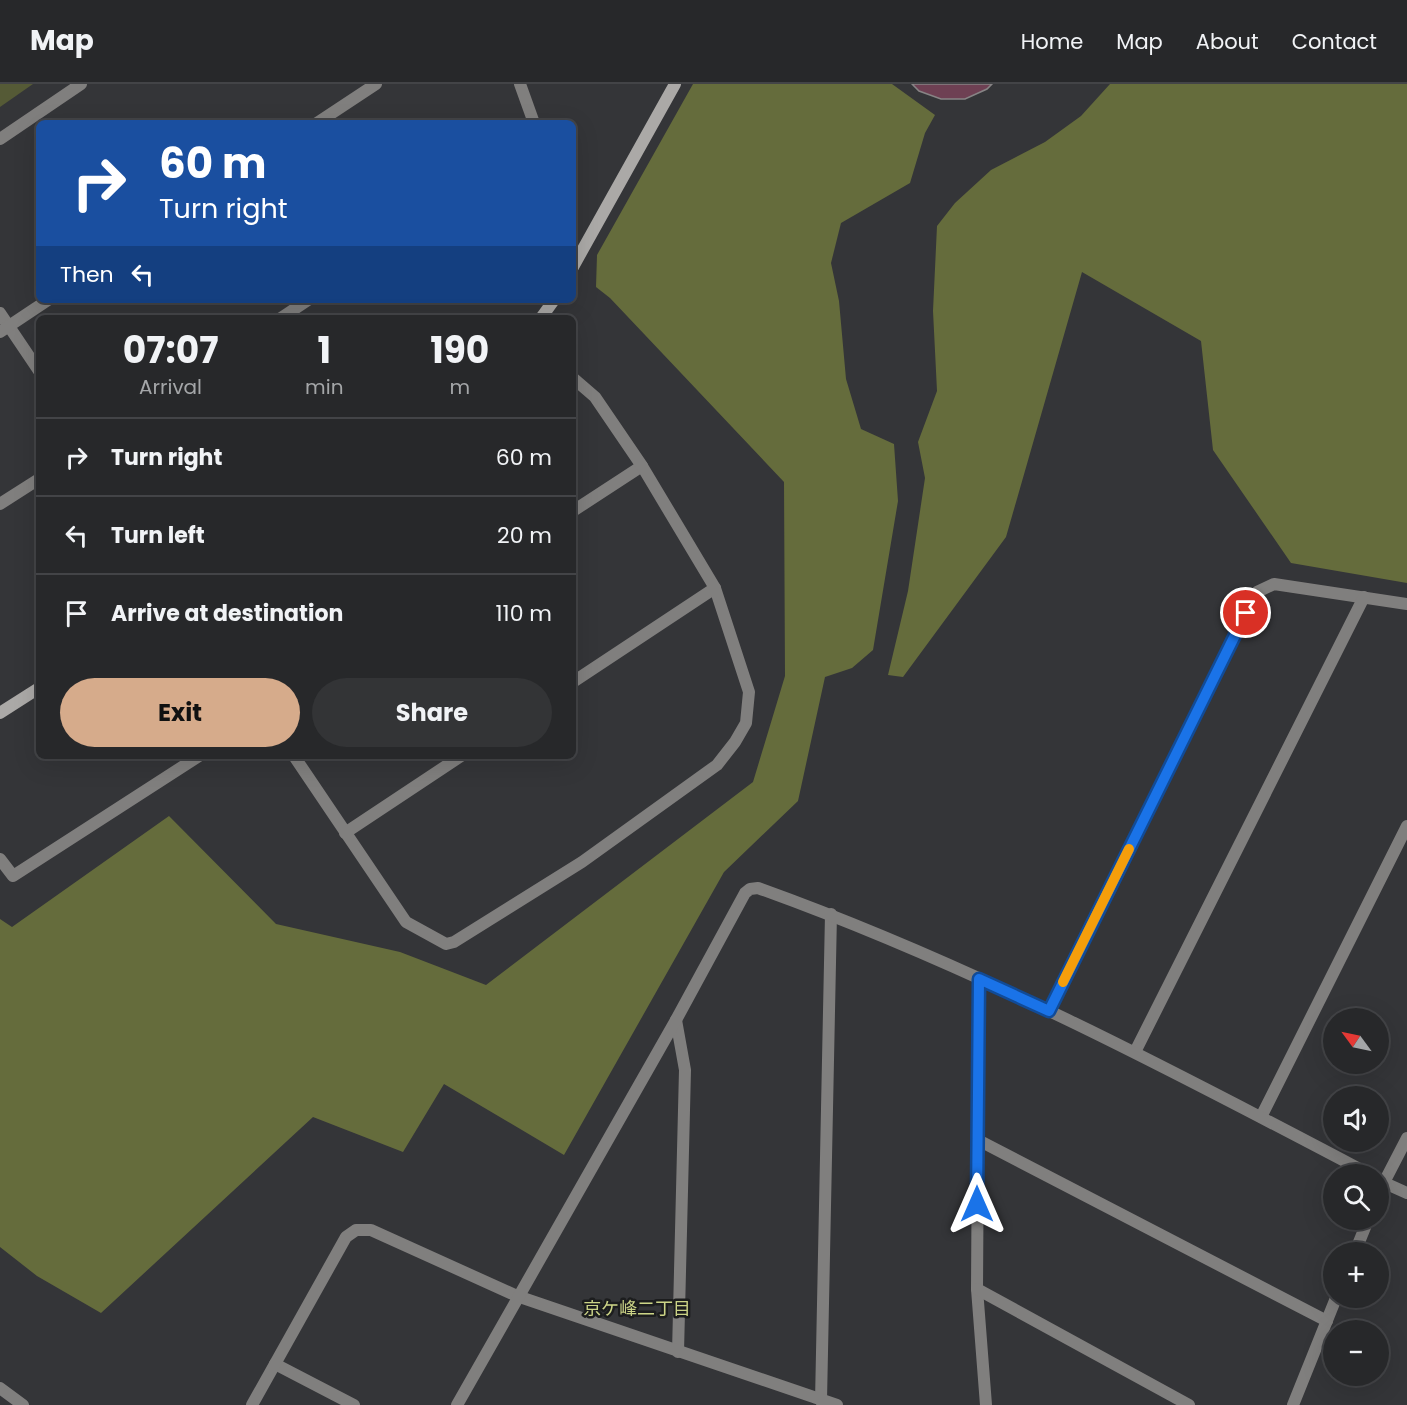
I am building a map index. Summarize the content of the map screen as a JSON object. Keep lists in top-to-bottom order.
{
  "districts": ["京ケ峰二丁目"],
  "north": "top left",
  "page": {
    "header": "Map",
    "nav": [
      "Home",
      "Map",
      "About",
      "Contact"
    ],
    "turn": ["60 m", "Turn right"],
    "then": "Then",
    "eta": [
      "07:07",
      "Arrival",
      "1",
      "min",
      "190",
      "m"
    ],
    "list": [
      {
        "name": "Turn right",
        "value": "60 m"
      },
      {
        "name": "Turn left",
        "value": "20 m"
      },
      {
        "name": "Arrive at destination",
        "value": "110 m"
      }
    ],
    "buttons": ["Exit", "Share"],
    "map_buttons": ["+", "−"]
  }
}
